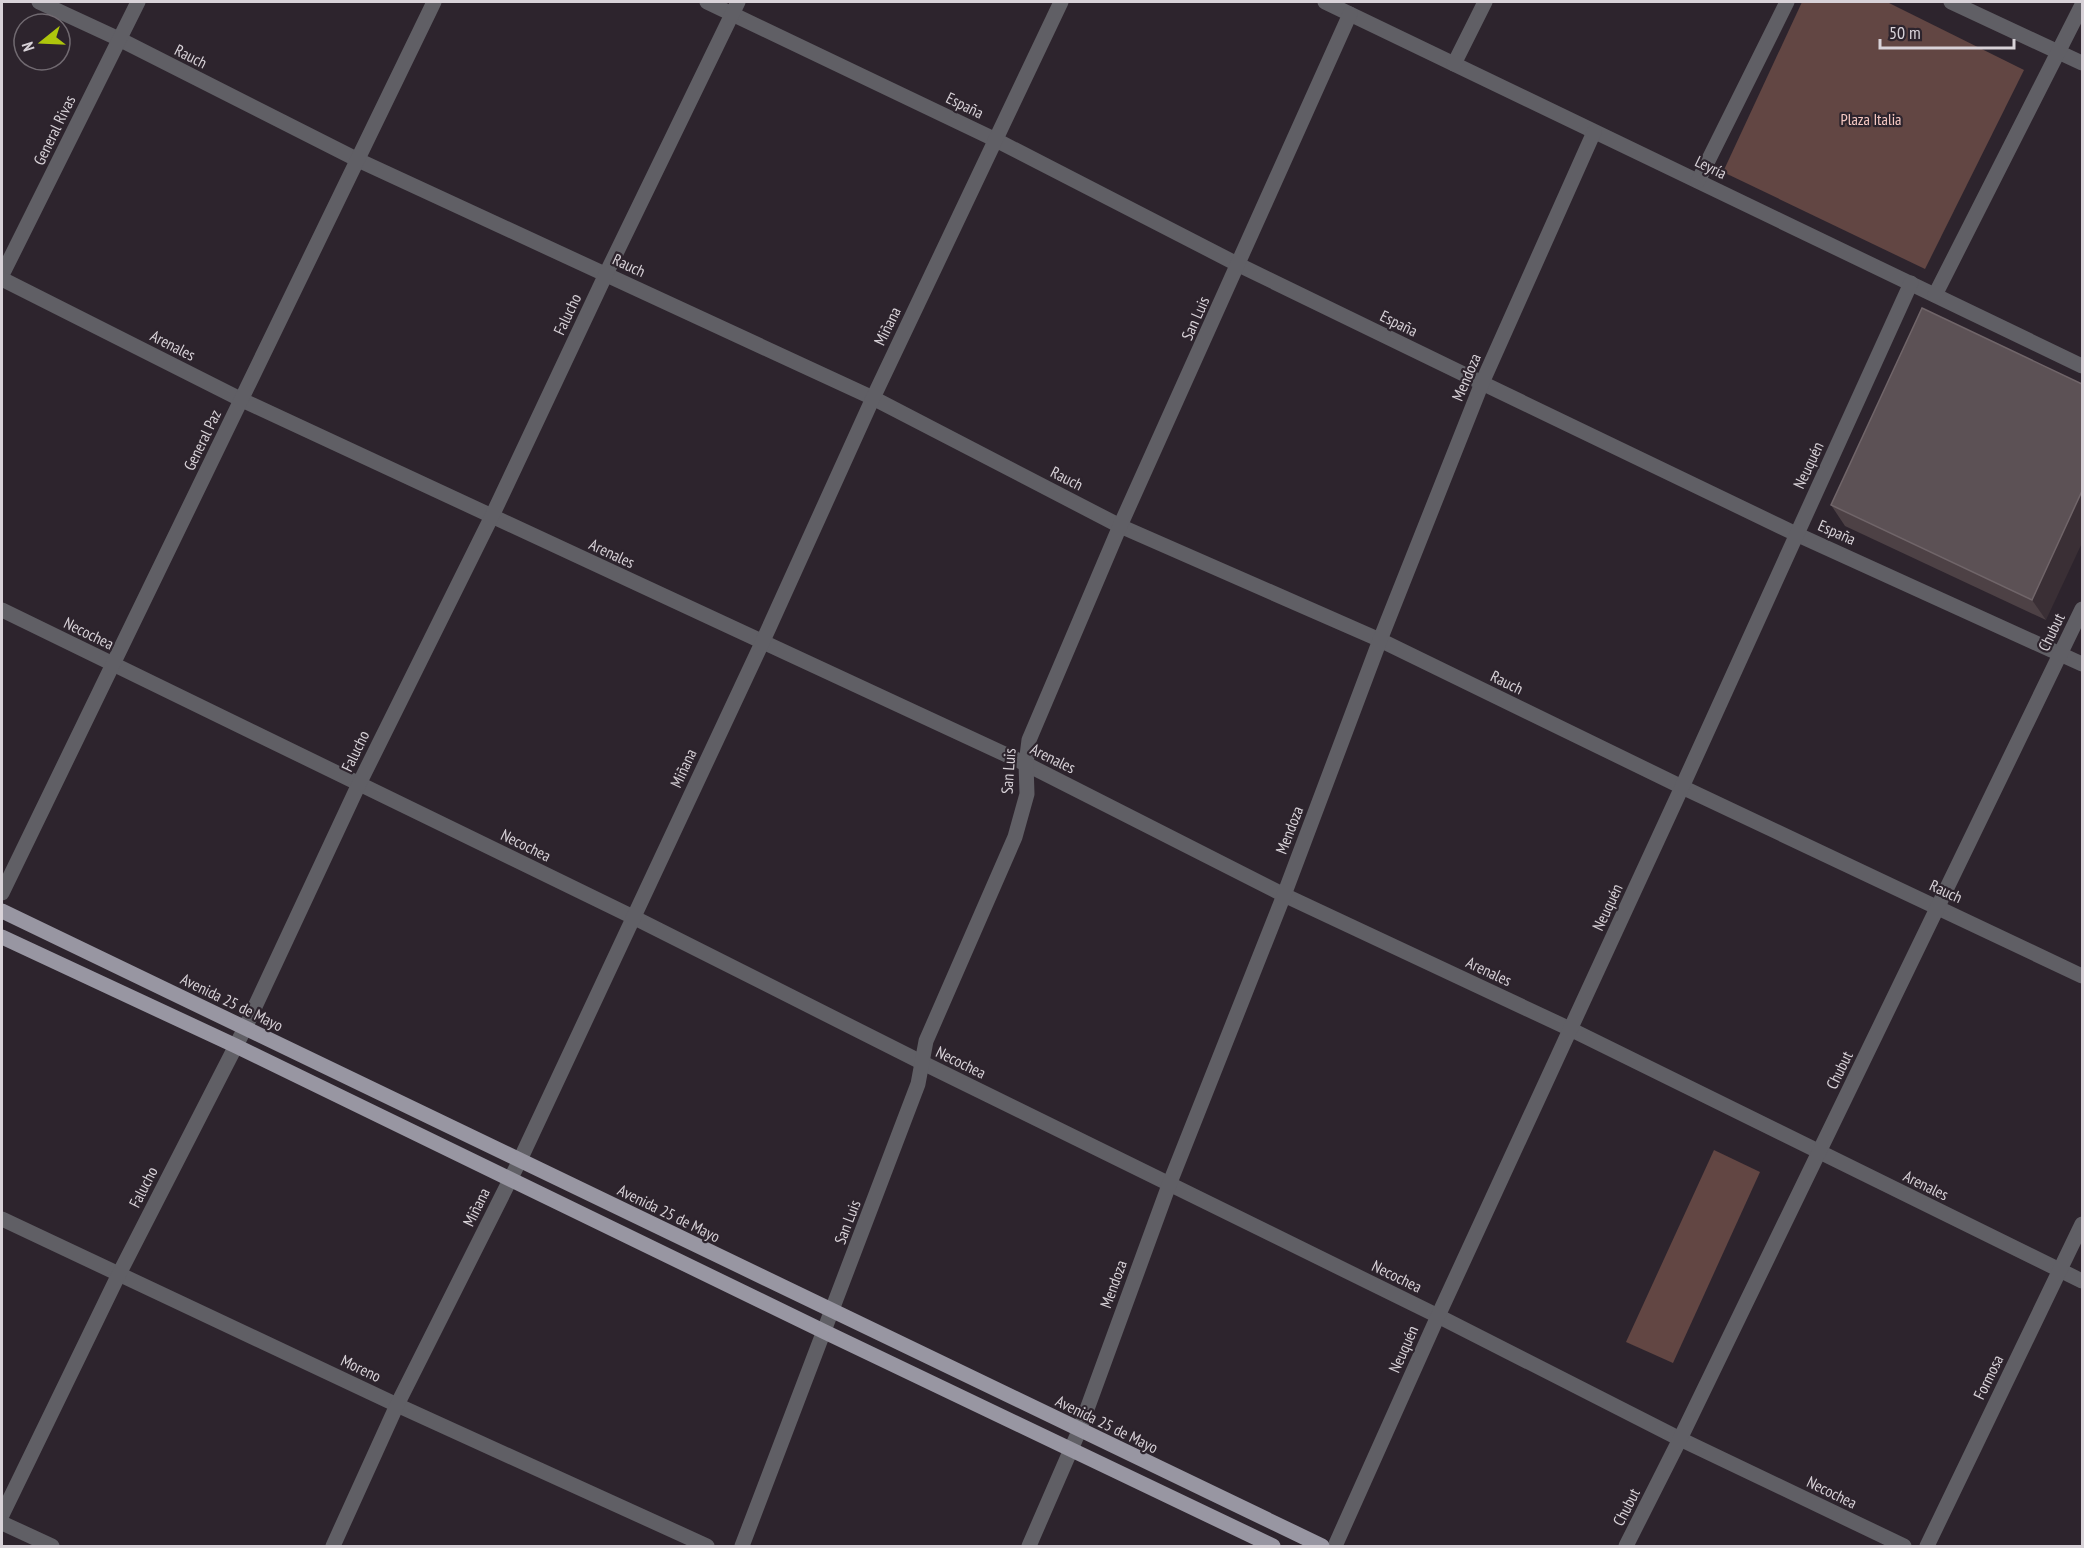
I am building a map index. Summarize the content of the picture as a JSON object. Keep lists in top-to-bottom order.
{
  "streets": {
    "main road": ["Avenida 25 de Mayo"],
    "street": [
      "Rauch",
      "España",
      "General Rivas",
      "Leyría",
      "Falucho",
      "San Luis",
      "Miñana",
      "Arenales",
      "Mendoza",
      "General Paz",
      "Neuquén",
      "Chubut",
      "Necochea",
      "Moreno",
      "Formosa"
    ]
  },
  "crossings": [
    ["Rauch", "General Rivas"],
    ["Rauch", "Falucho"],
    ["Rauch", "San Luis"],
    ["Rauch", "Miñana"],
    ["Rauch", "Mendoza"],
    ["Rauch", "General Paz"],
    ["Rauch", "Neuquén"],
    ["Rauch", "Chubut"],
    ["España", "Falucho"],
    ["España", "San Luis"],
    ["España", "Miñana"],
    ["España", "Mendoza"],
    ["España", "Neuquén"],
    ["España", "Chubut"],
    ["General Rivas", "Arenales"],
    ["Leyría", "San Luis"],
    ["Leyría", "Mendoza"],
    ["Leyría", "Neuquén"],
    ["Falucho", "Arenales"],
    ["Falucho", "Necochea"],
    ["Falucho", "Avenida 25 de Mayo"],
    ["Falucho", "Moreno"],
    ["San Luis", "Arenales"],
    ["San Luis", "Necochea"],
    ["San Luis", "Avenida 25 de Mayo"],
    ["Miñana", "Arenales"],
    ["Miñana", "Necochea"],
    ["Miñana", "Avenida 25 de Mayo"],
    ["Miñana", "Moreno"],
    ["Arenales", "Mendoza"],
    ["Arenales", "General Paz"],
    ["Arenales", "Neuquén"],
    ["Arenales", "Chubut"],
    ["Arenales", "Formosa"],
    ["Mendoza", "Necochea"],
    ["Mendoza", "Avenida 25 de Mayo"],
    ["General Paz", "Necochea"],
    ["Neuquén", "Necochea"],
    ["Chubut", "Necochea"]
  ],
  "parks": ["Plaza Italia"],
  "scale_bar": "50 m",
  "north": "left"
}
